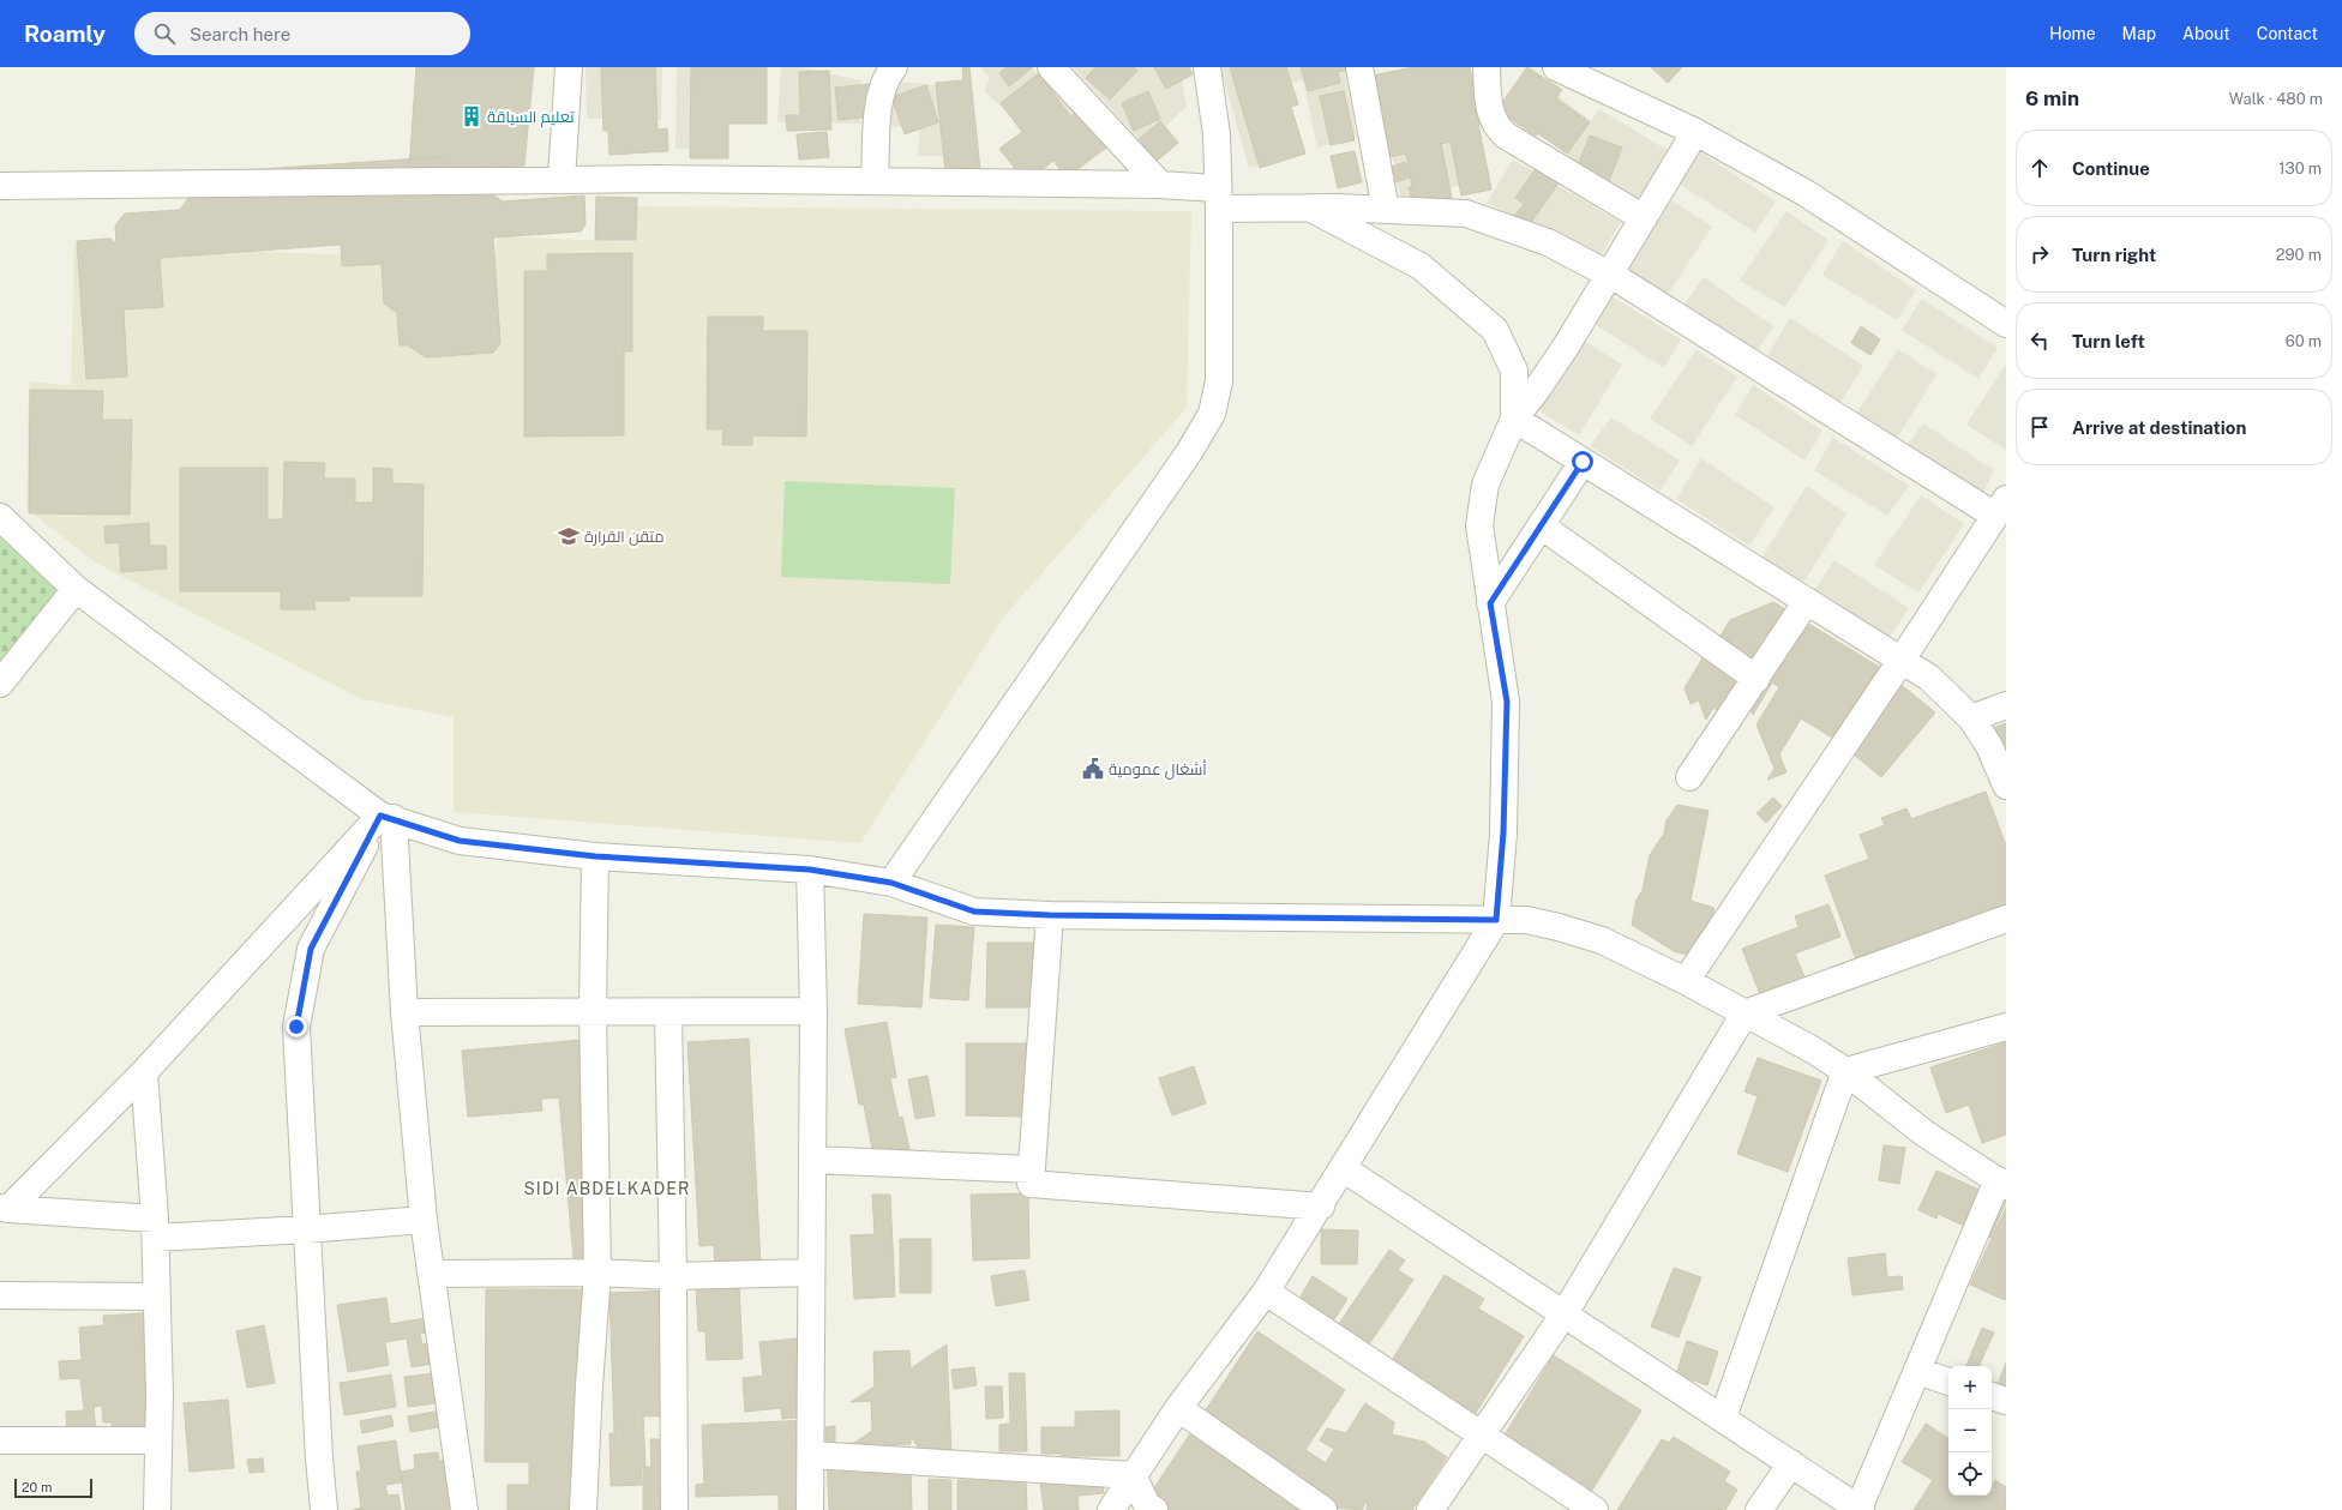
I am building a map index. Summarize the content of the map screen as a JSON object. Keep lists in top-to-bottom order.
{
  "districts": ["SIDI ABDELKADER"],
  "places": {
    "building": ["تعليم السياقة"],
    "school or university": ["متقن القرارة"],
    "public building": ["أشغال عمومية"]
  },
  "scale_bar": "20 m",
  "page": {
    "header": "Roamly",
    "search": "Search here",
    "nav": [
      "Home",
      "Map",
      "About",
      "Contact"
    ],
    "heading": ["6 min", "Walk · 480 m"],
    "list": [
      ["Continue", "130 m"],
      ["Turn right", "290 m"],
      ["Turn left", "60 m"],
      "Arrive at destination"
    ],
    "map_buttons": ["+", "−"],
    "scale": "20 m"
  }
}
